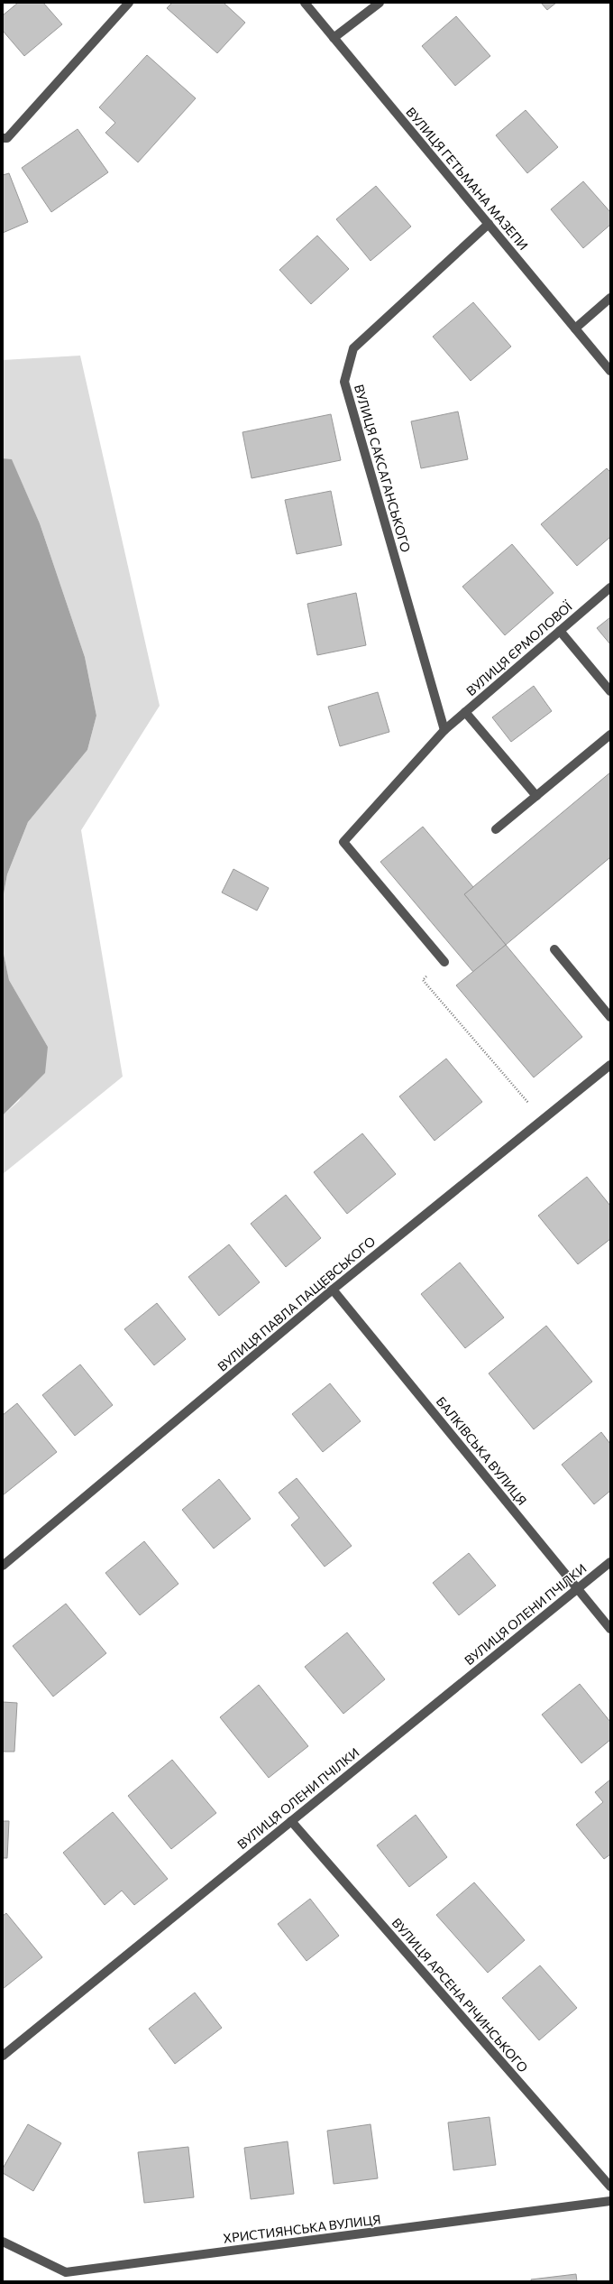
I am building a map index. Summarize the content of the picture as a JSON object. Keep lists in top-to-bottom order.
{
  "streets": {
    "street": [
      "ВУЛИЦЯ ГЕТЬМАНА МАЗЕПИ",
      "ВУЛИЦЯ САКСАГАНСЬКОГО",
      "ВУЛИЦЯ ЄРМОЛОВОЇ",
      "ВУЛИЦЯ ПАВЛА ПАЩЕВСЬКОГО",
      "БАЛКІВСЬКА ВУЛИЦЯ",
      "ВУЛИЦЯ ОЛЕНИ ПЧІЛКИ",
      "ВУЛИЦЯ АРСЕНА РІЧИНСЬКОГО",
      "ХРИСТИЯНСЬКА ВУЛИЦЯ"
    ]
  },
  "crossings": [
    ["ВУЛИЦЯ ГЕТЬМАНА МАЗЕПИ", "ВУЛИЦЯ САКСАГАНСЬКОГО"],
    ["ВУЛИЦЯ САКСАГАНСЬКОГО", "ВУЛИЦЯ ЄРМОЛОВОЇ"],
    ["ВУЛИЦЯ ПАВЛА ПАЩЕВСЬКОГО", "БАЛКІВСЬКА ВУЛИЦЯ"],
    ["БАЛКІВСЬКА ВУЛИЦЯ", "ВУЛИЦЯ ОЛЕНИ ПЧІЛКИ"],
    ["ВУЛИЦЯ ОЛЕНИ ПЧІЛКИ", "ВУЛИЦЯ АРСЕНА РІЧИНСЬКОГО"]
  ]
}
